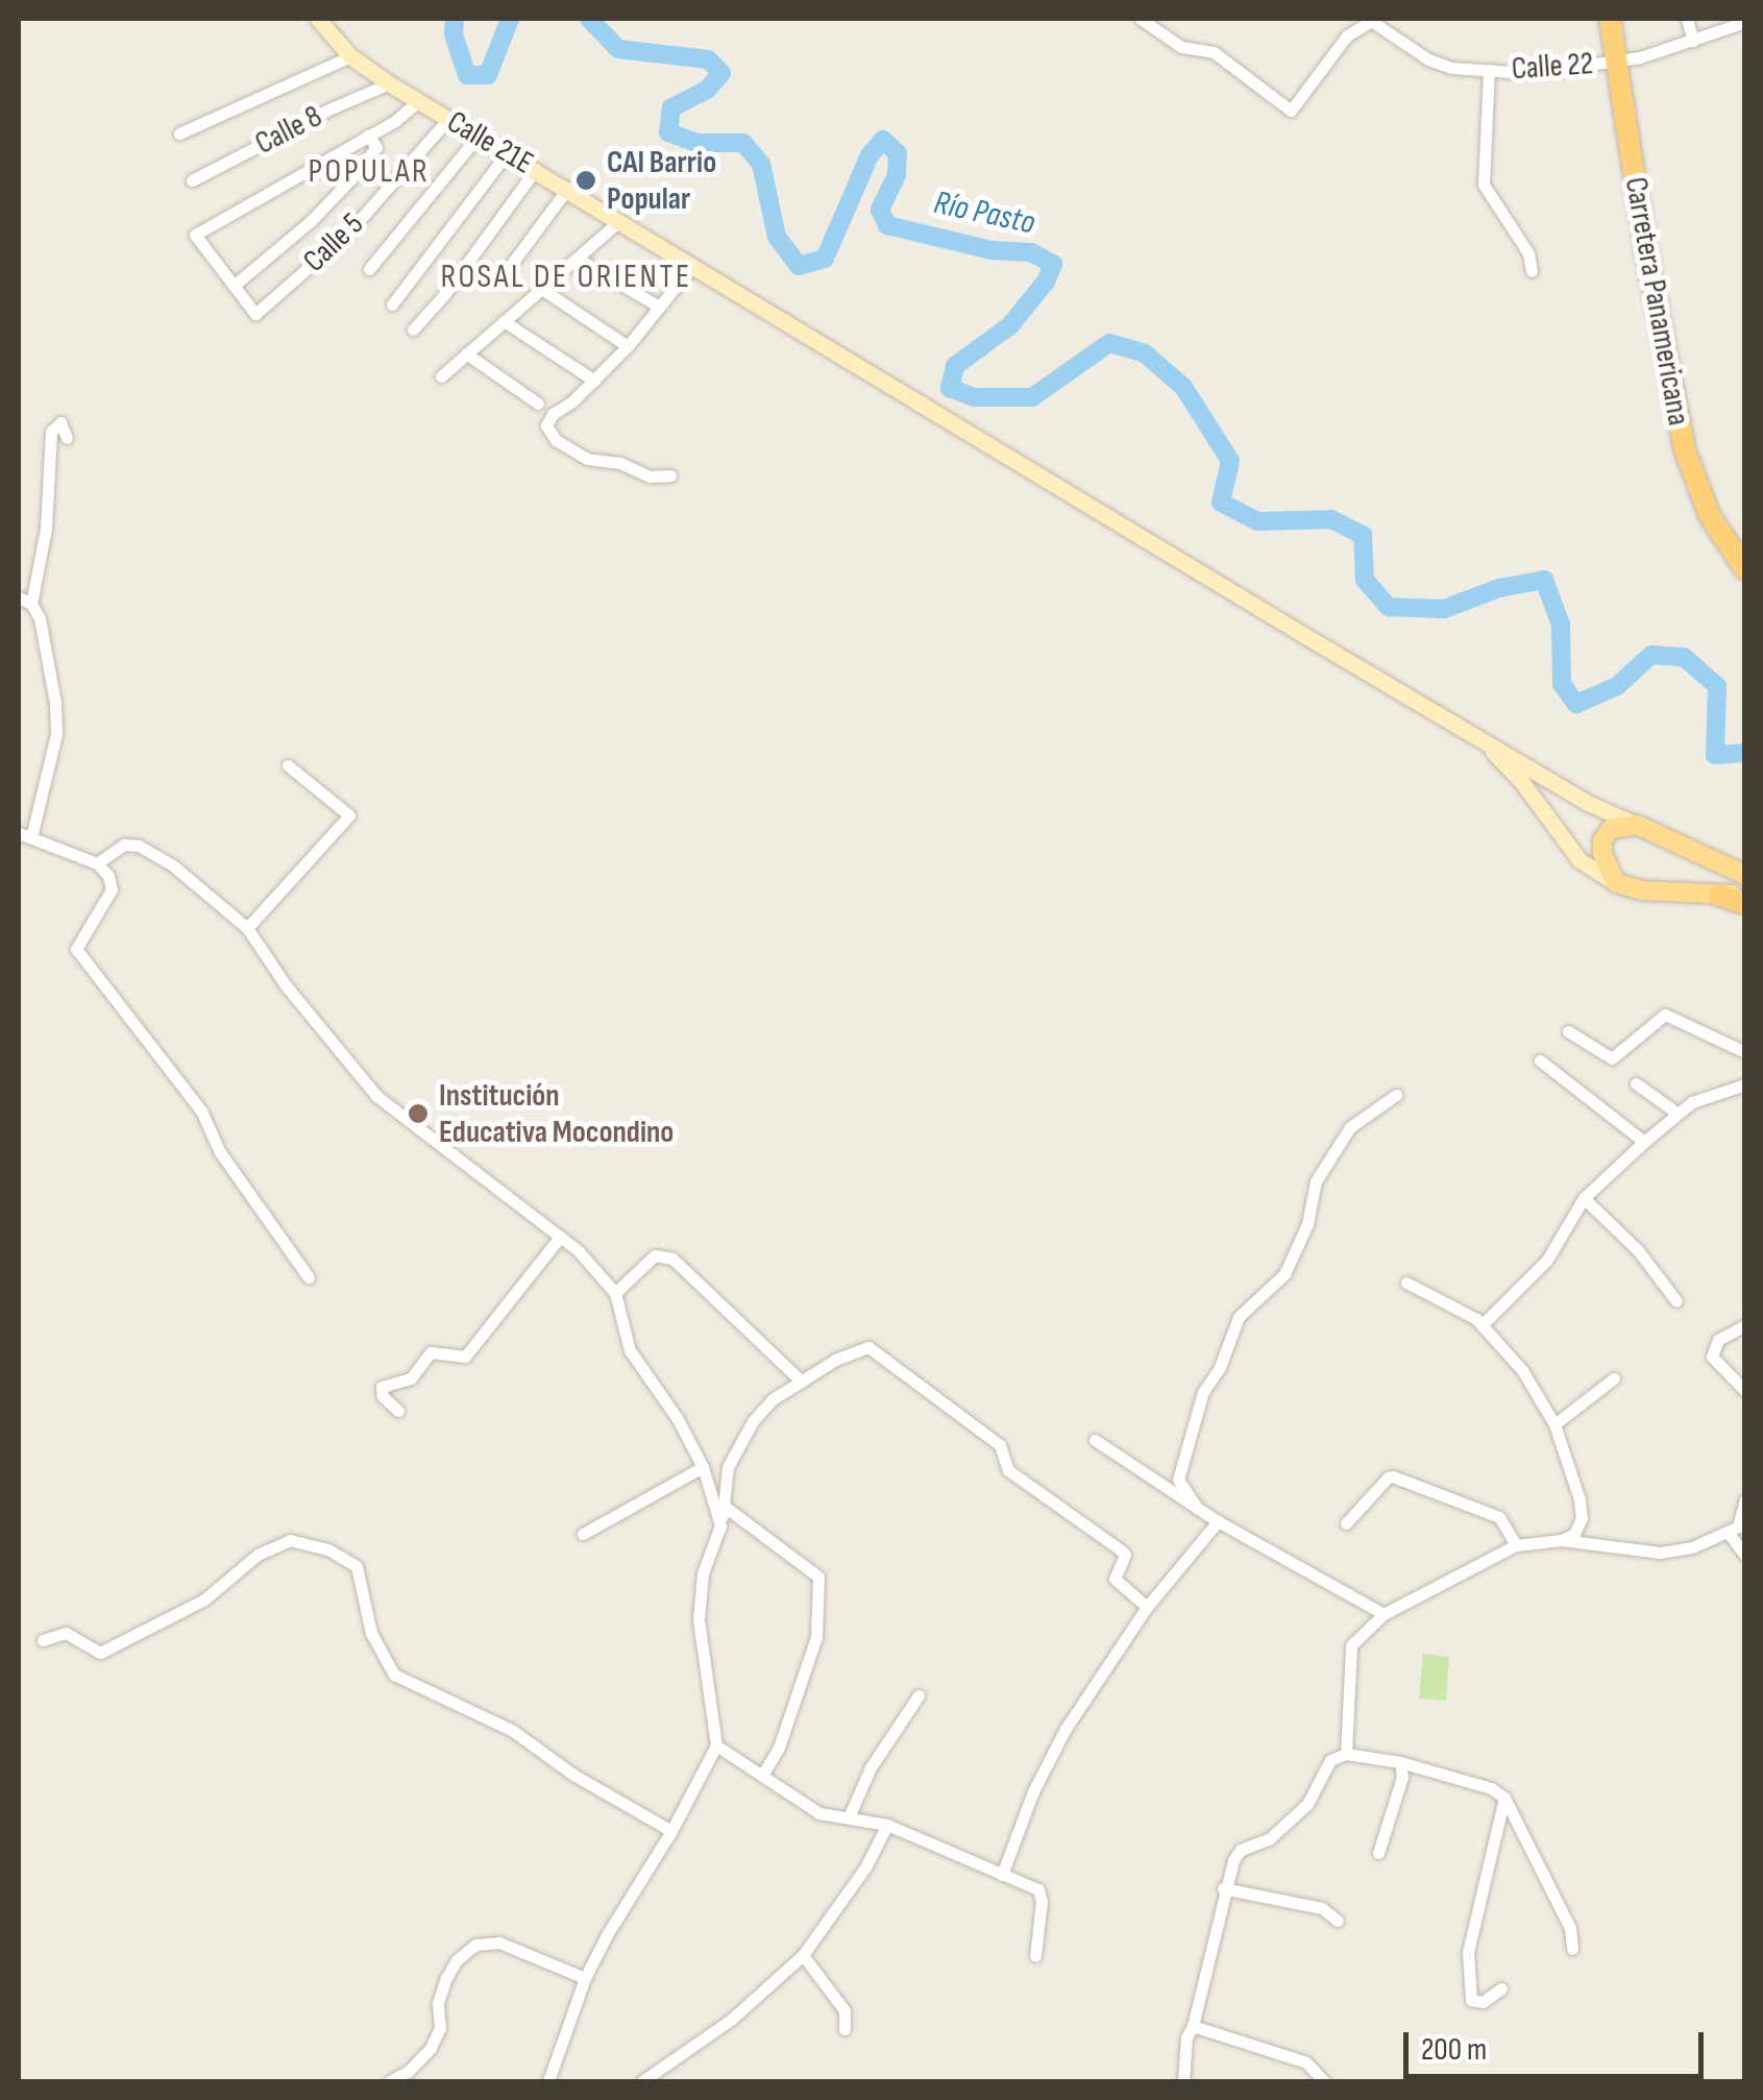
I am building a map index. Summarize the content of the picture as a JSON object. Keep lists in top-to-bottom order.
{
  "streets": {
    "highway": ["Carretera Panamericana"],
    "main road": ["Calle 21E"],
    "street": ["Calle 22", "Calle 8", "Calle 5"]
  },
  "crossings": [
    ["Calle 22", "Carretera Panamericana"],
    ["Calle 8", "Calle 21E"],
    ["Calle 21E", "Calle 5"]
  ],
  "districts": ["POPULAR", "ROSAL DE ORIENTE"],
  "water": ["Río Pasto"],
  "places": ["CAI Barrio Popular", "Institución Educativa Mocondino"],
  "scale_bar": "200 m"
}
